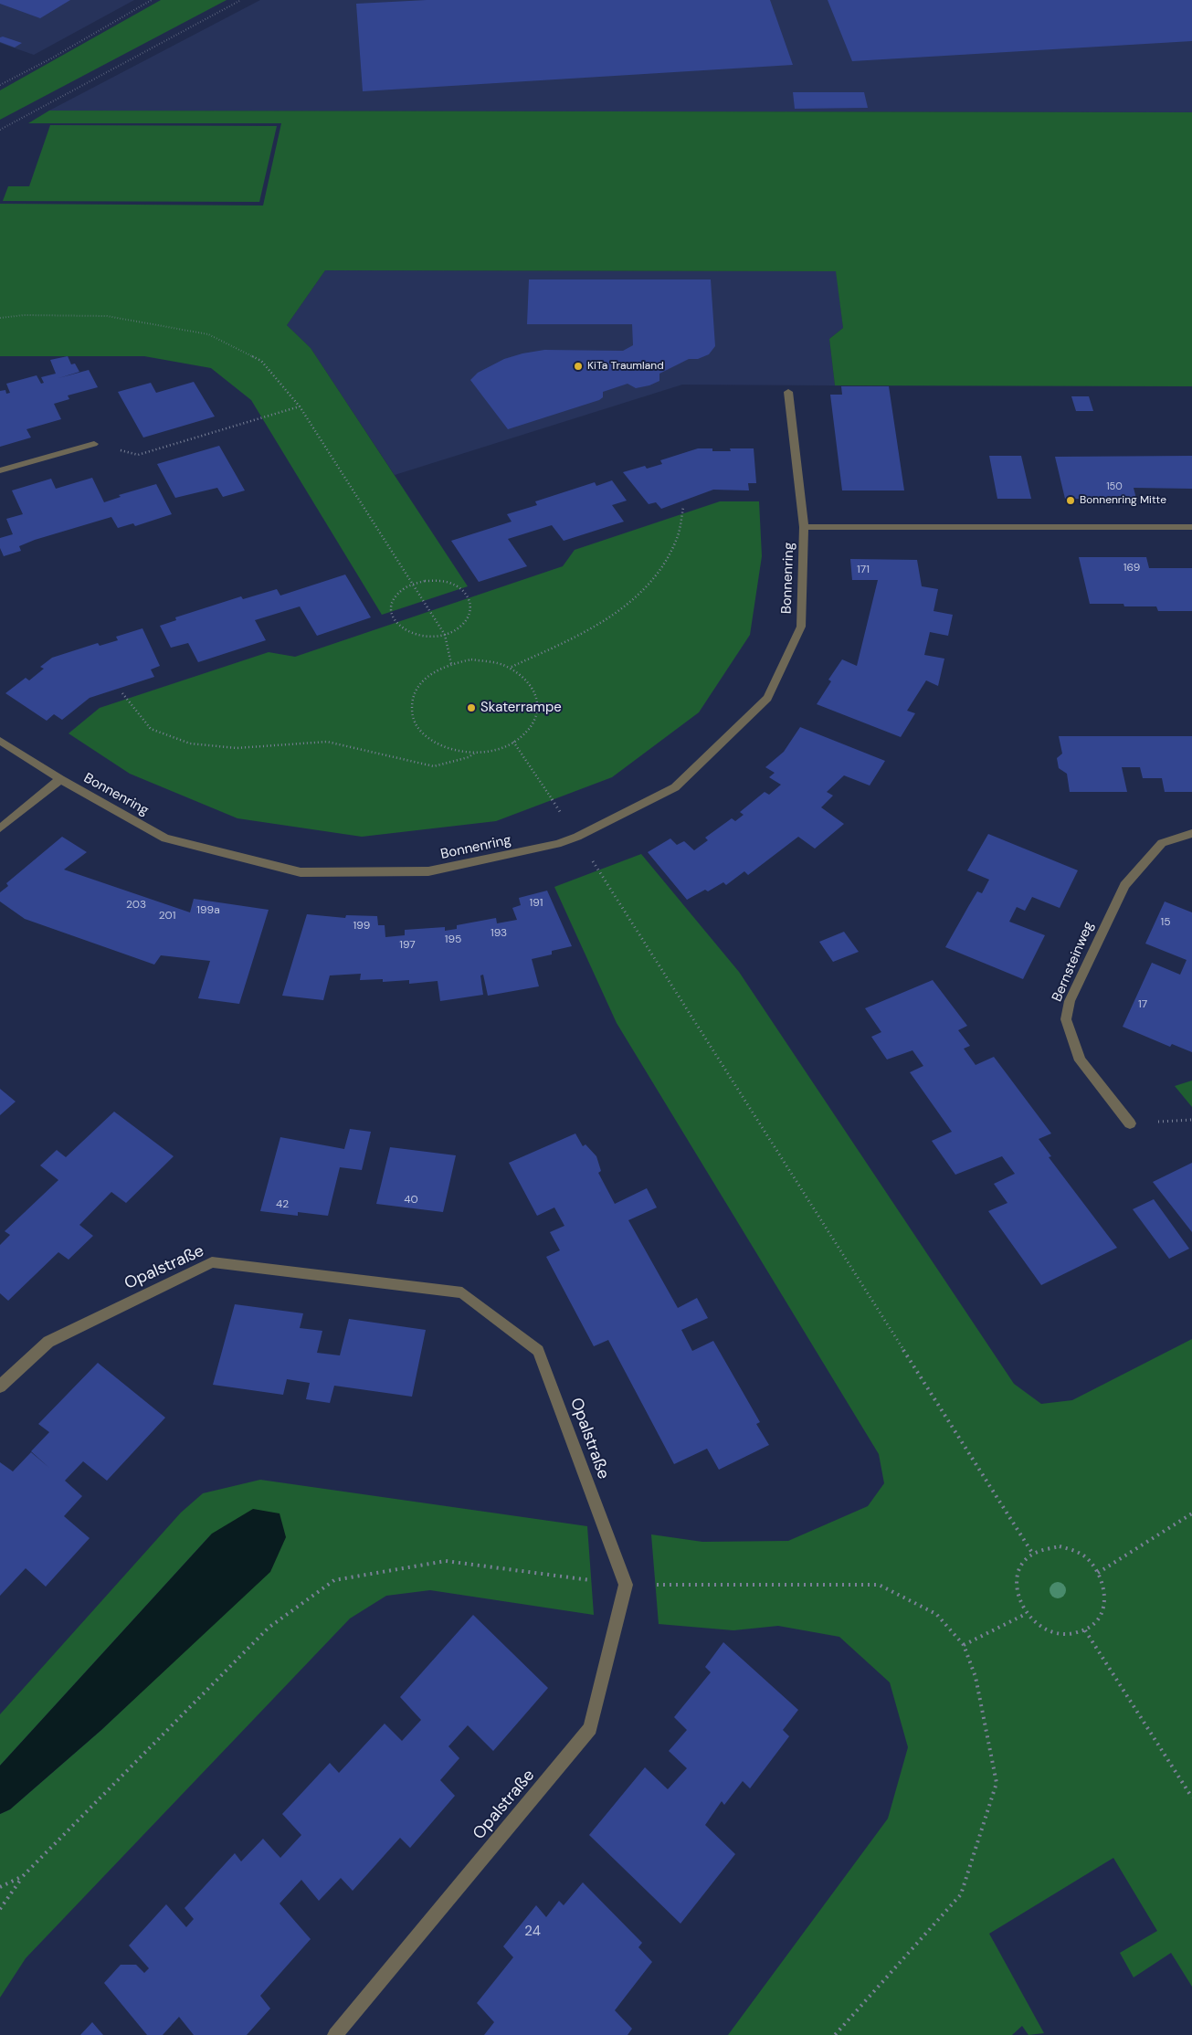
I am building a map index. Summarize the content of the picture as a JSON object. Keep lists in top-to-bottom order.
{
  "streets": {
    "street": ["Bonnenring", "Bernsteinweg", "Opalstraße"]
  },
  "places": ["KiTa Traumland", "Bonnenring Mitte", "Skaterrampe"],
  "house_numbers": [
    "150",
    "169",
    "171",
    "191",
    "203",
    "199a",
    "201",
    "15",
    "199",
    "193",
    "195",
    "197",
    "17",
    "40",
    "42",
    "24"
  ]
}
